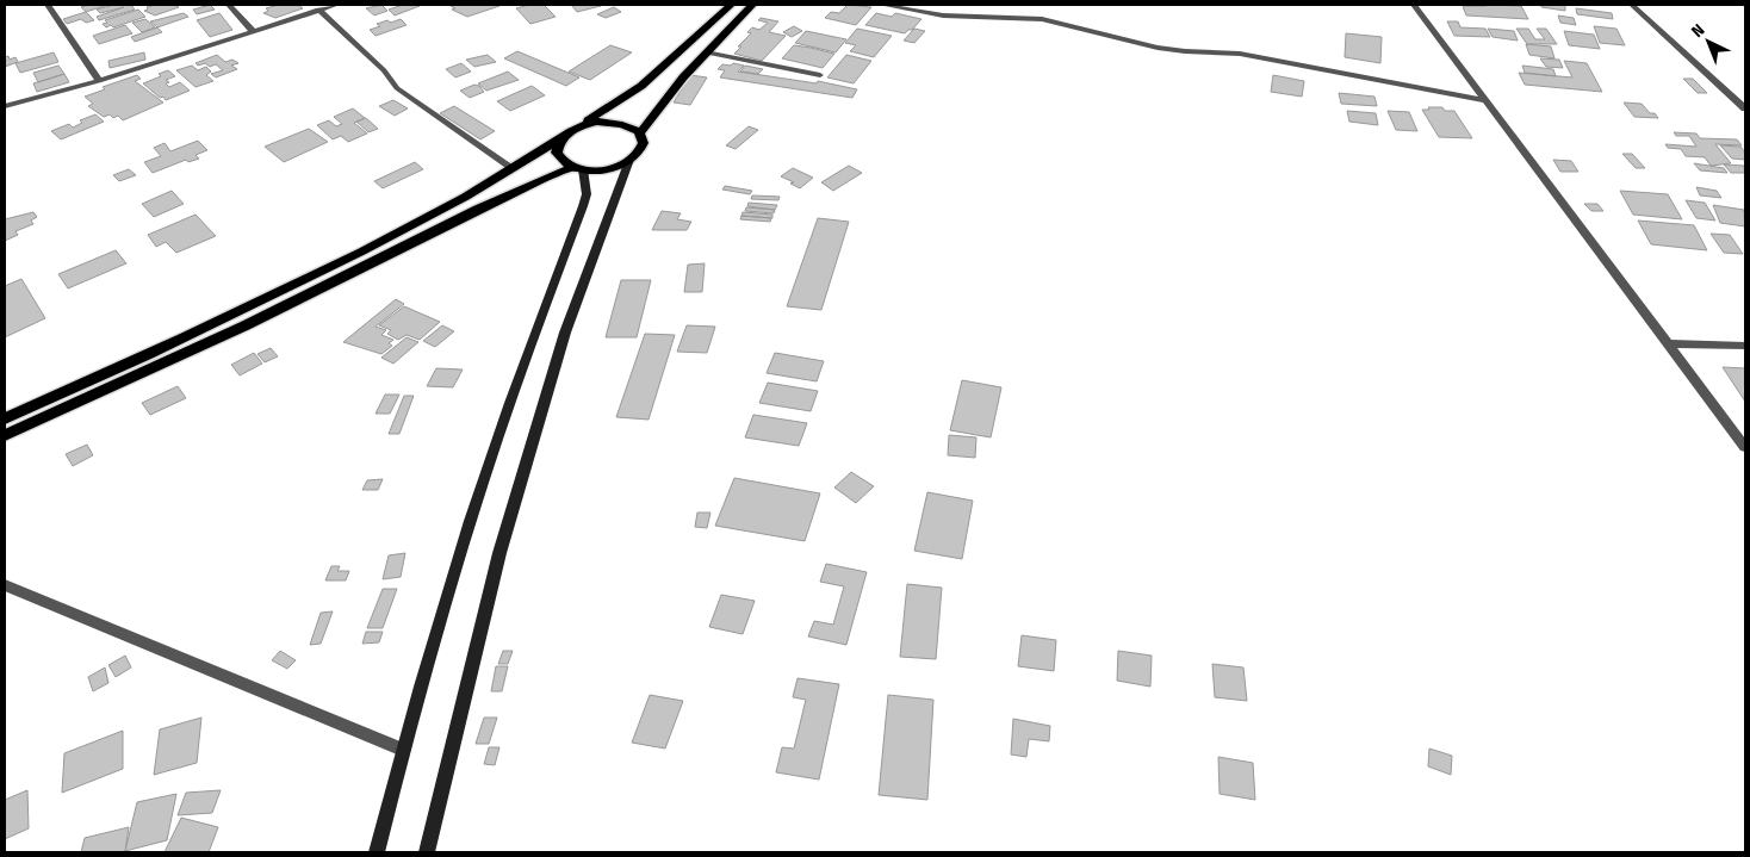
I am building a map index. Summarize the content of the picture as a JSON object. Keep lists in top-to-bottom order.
{
  "north": "top left"
}
